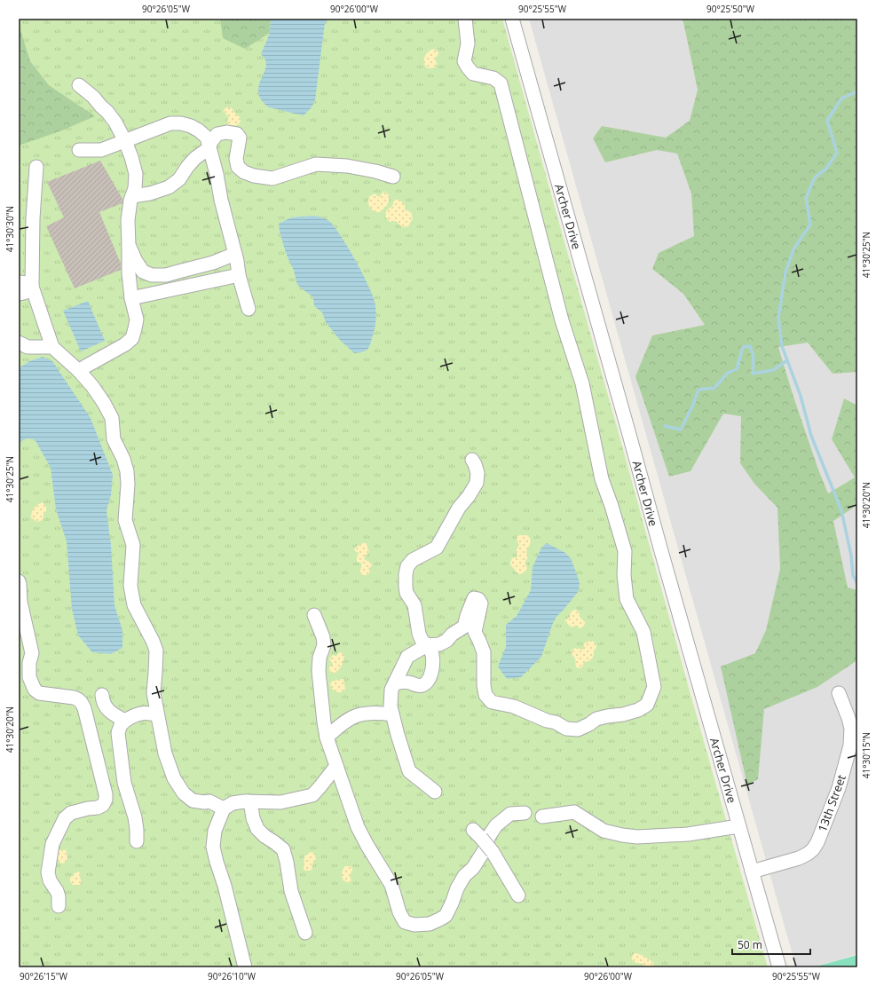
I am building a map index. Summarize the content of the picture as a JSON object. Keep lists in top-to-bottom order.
{
  "streets": {
    "street": ["Archer Drive", "13th Street"]
  },
  "crossings": [
    ["Archer Drive", "13th Street"]
  ],
  "scale_bar": "50 m",
  "coordinates": [
    "90°26'05\"W",
    "90°26'00\"W",
    "90°25'55\"W",
    "90°25'50\"W",
    "41°30'30\"N",
    "41°30'25\"N",
    "41°30'20\"N",
    "41°30'15\"N",
    "90°26'15\"W",
    "90°26'10\"W"
  ]
}
